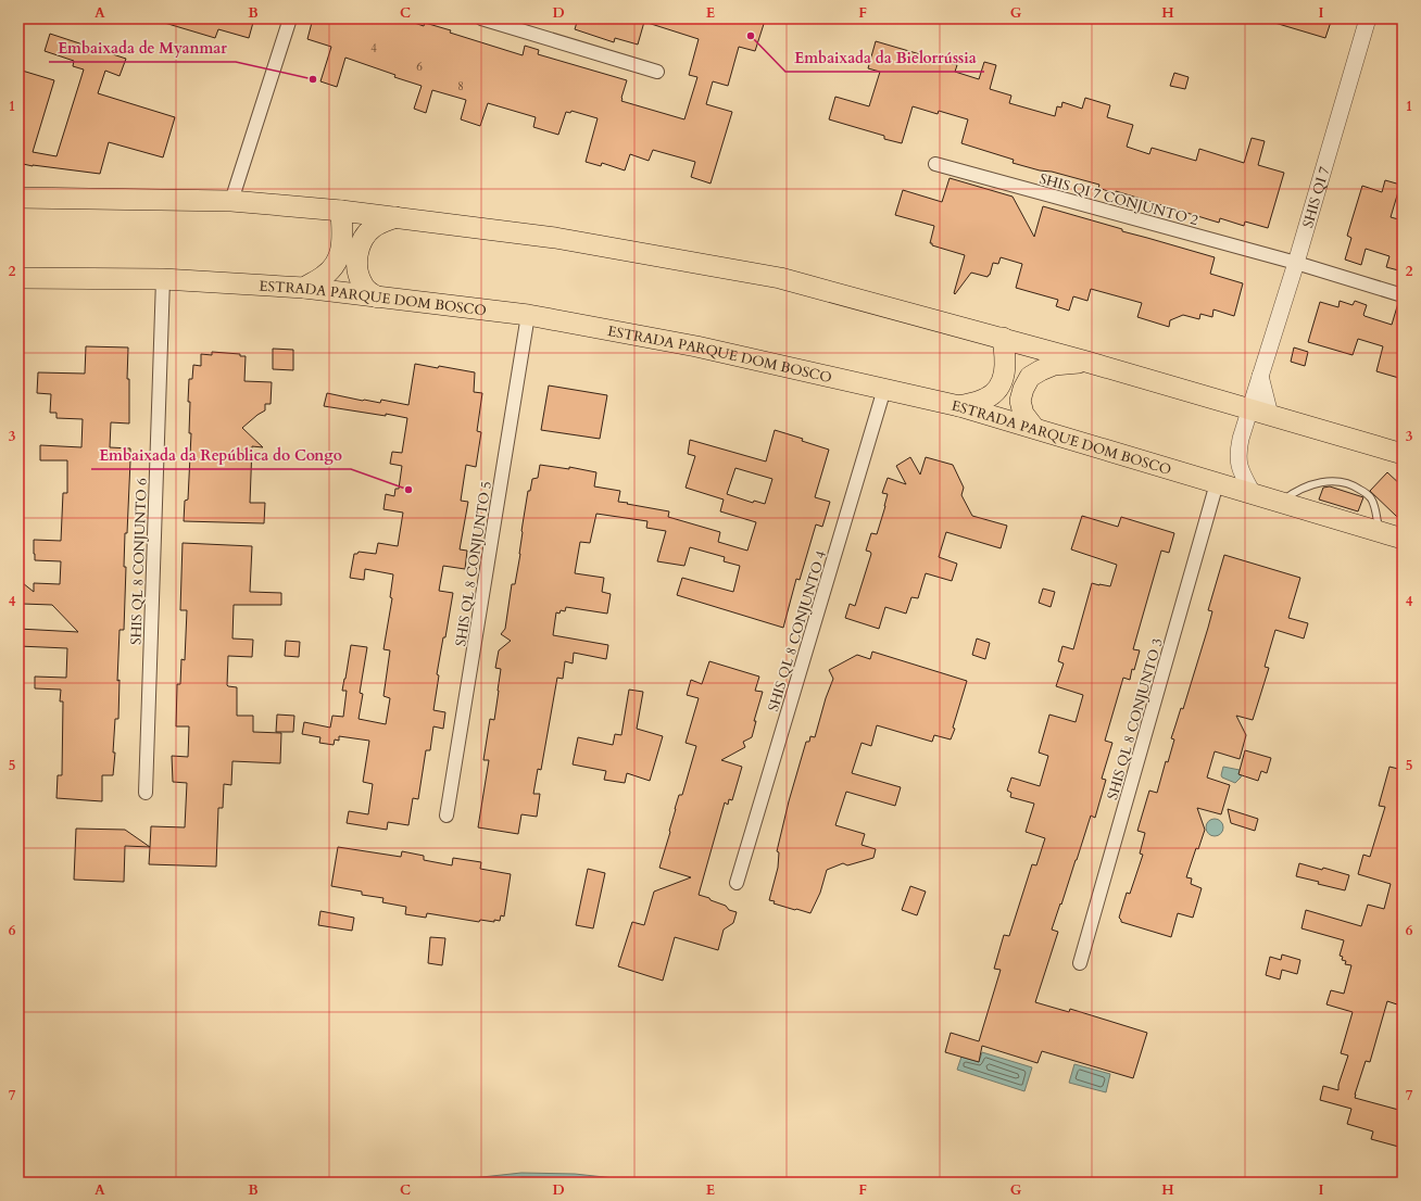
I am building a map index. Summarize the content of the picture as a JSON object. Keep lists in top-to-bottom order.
{
  "streets": {
    "main road": ["ESTRADA PARQUE DOM BOSCO"],
    "street": [
      "SHIS QI 7",
      "SHIS QI 7 CONJUNTO 2",
      "SHIS QL 8 CONJUNTO 6",
      "SHIS QL 8 CONJUNTO 5",
      "SHIS QL 8 CONJUNTO 4",
      "SHIS QL 8 CONJUNTO 3"
    ]
  },
  "crossings": [
    ["SHIS QI 7", "SHIS QI 7 CONJUNTO 2"],
    ["SHIS QI 7", "ESTRADA PARQUE DOM BOSCO"],
    ["ESTRADA PARQUE DOM BOSCO", "SHIS QL 8 CONJUNTO 6"],
    ["ESTRADA PARQUE DOM BOSCO", "SHIS QL 8 CONJUNTO 5"],
    ["ESTRADA PARQUE DOM BOSCO", "SHIS QL 8 CONJUNTO 4"],
    ["ESTRADA PARQUE DOM BOSCO", "SHIS QL 8 CONJUNTO 3"]
  ],
  "places": ["Embaixada da Bielorrússia", "Embaixada de Myanmar", "Embaixada da República do Congo"],
  "house_numbers": ["4", "6", "8"],
  "grid": {
    "columns": [
      "A",
      "B",
      "C",
      "D",
      "E",
      "F",
      "G",
      "H",
      "I"
    ],
    "rows": [
      "1",
      "2",
      "3",
      "4",
      "5",
      "6",
      "7"
    ]
  }
}
